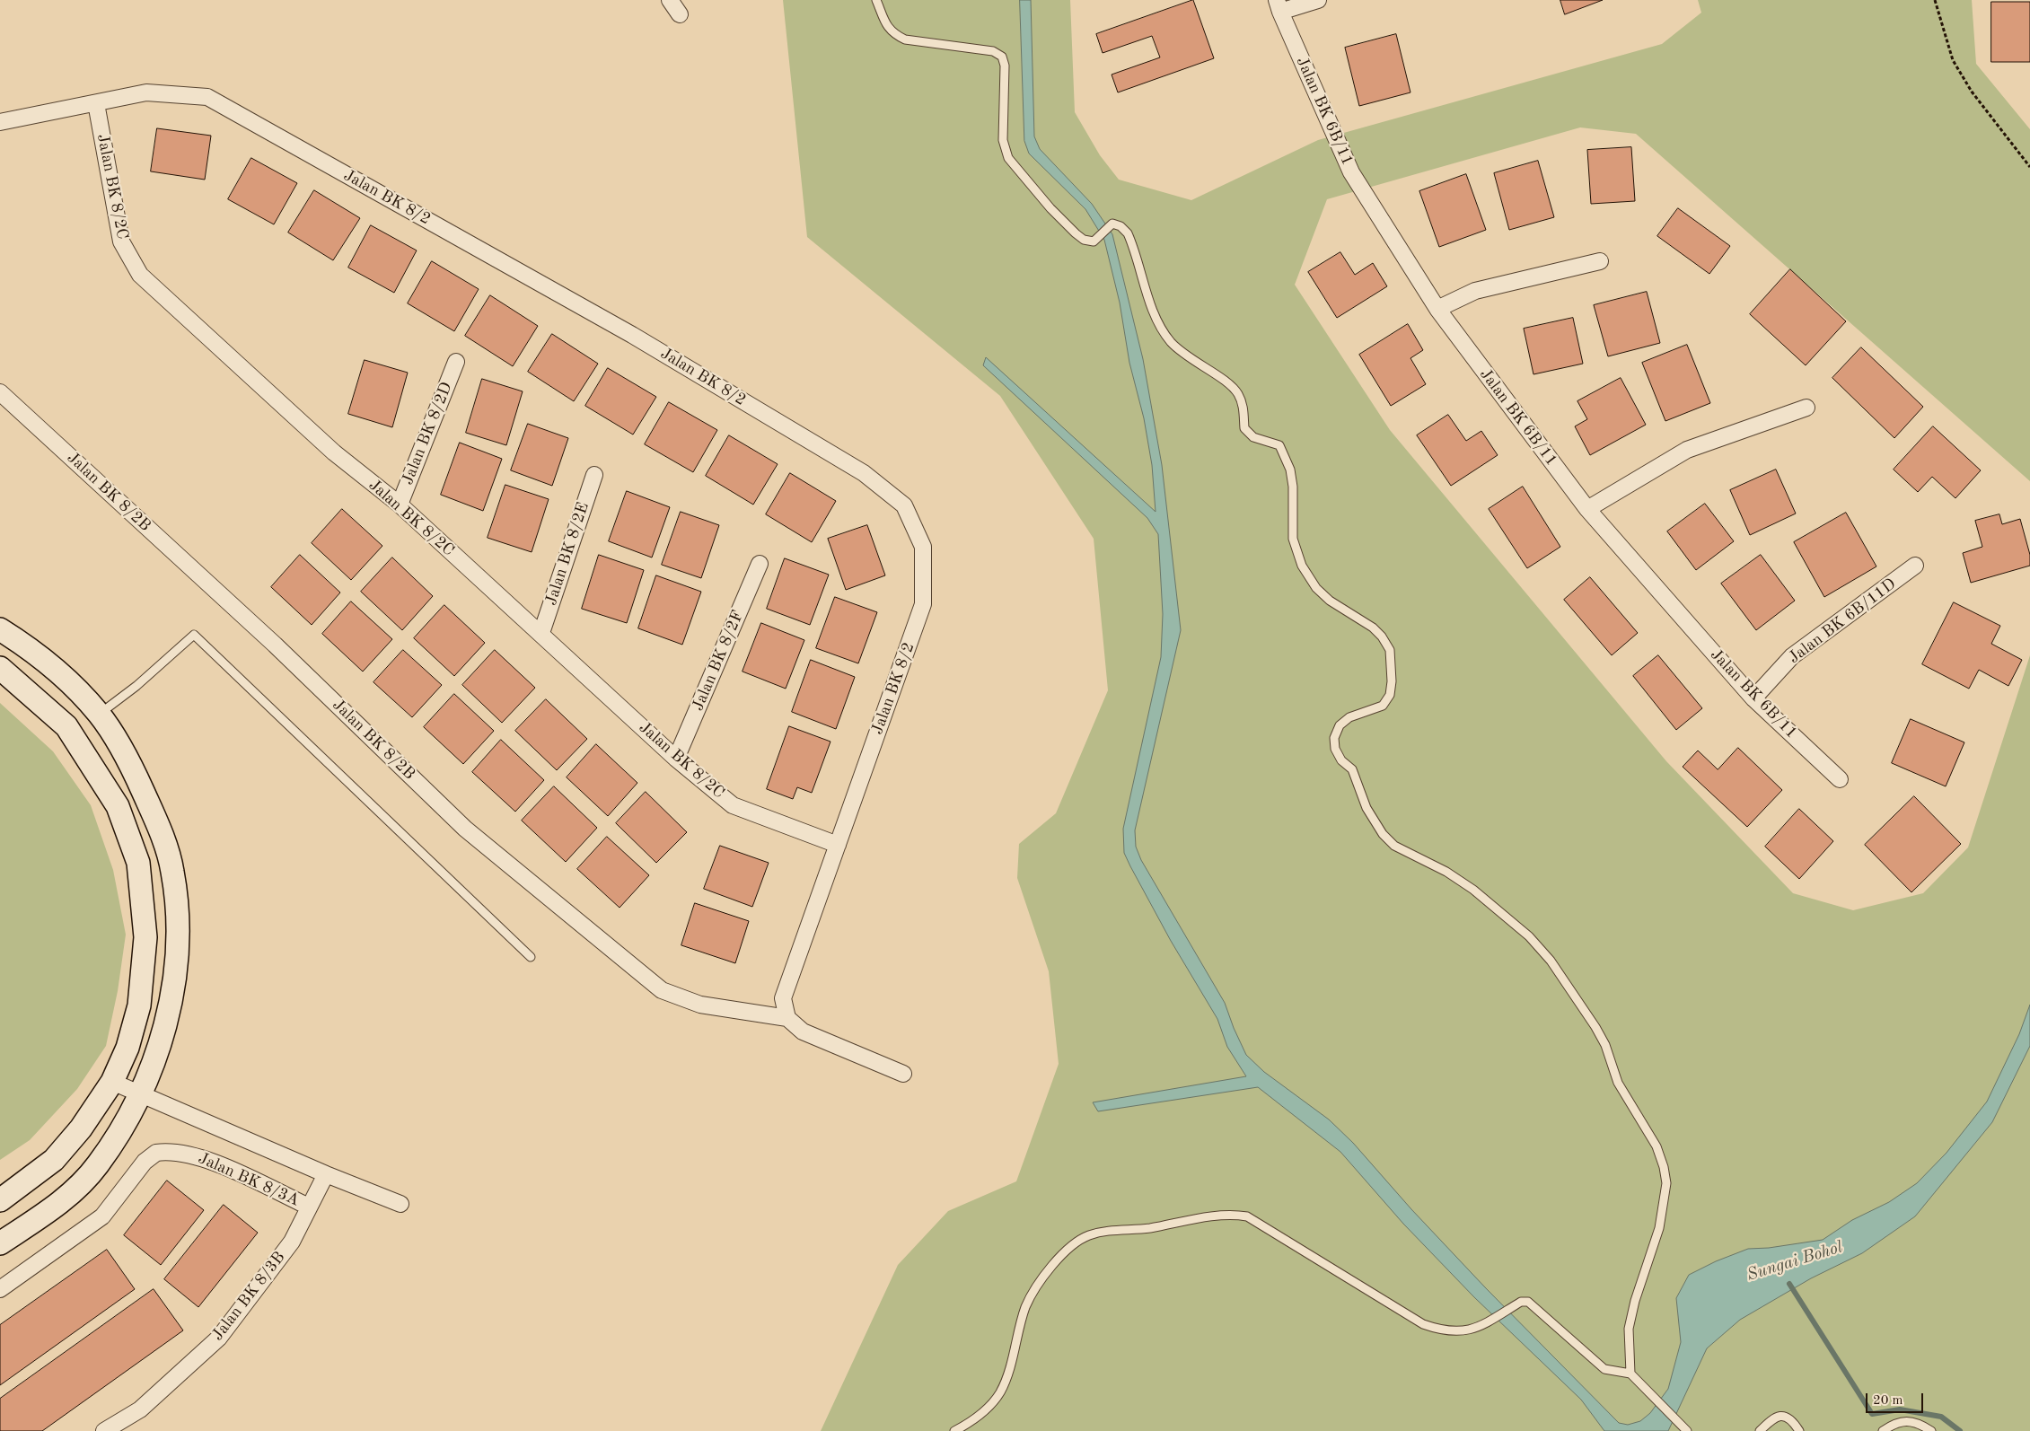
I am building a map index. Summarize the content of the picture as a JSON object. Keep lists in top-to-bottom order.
{
  "streets": {
    "street": [
      "Jalan BK 6B/11",
      "Jalan BK 8/2C",
      "Jalan BK 8/2",
      "Jalan BK 8/2D",
      "Jalan BK 8/2B",
      "Jalan BK 8/2E",
      "Jalan BK 6B/11D",
      "Jalan BK 8/2F",
      "Jalan BK 8/3A",
      "Jalan BK 8/3B"
    ]
  },
  "crossings": [
    ["Jalan BK 6B/11", "Jalan BK 6B/11D"],
    ["Jalan BK 8/2C", "Jalan BK 8/2"],
    ["Jalan BK 8/2C", "Jalan BK 8/2D"],
    ["Jalan BK 8/2C", "Jalan BK 8/2E"],
    ["Jalan BK 8/2C", "Jalan BK 8/2F"],
    ["Jalan BK 8/2", "Jalan BK 8/2B"],
    ["Jalan BK 8/3A", "Jalan BK 8/3B"]
  ],
  "water": ["Sungai Bohol"],
  "scale_bar": "20 m"
}
